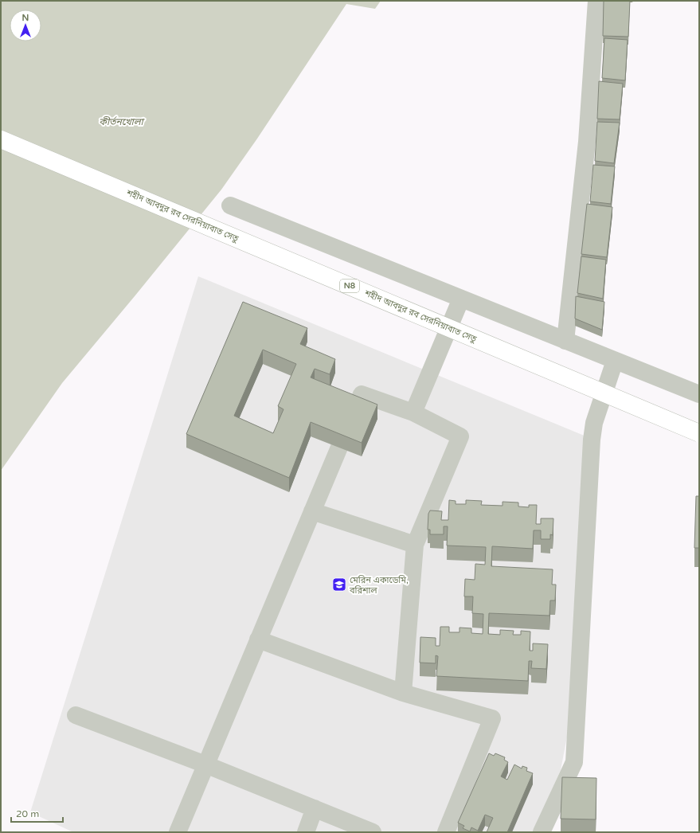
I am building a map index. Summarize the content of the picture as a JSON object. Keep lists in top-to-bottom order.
{
  "streets": {
    "highway": ["শহীদ আবদুর রব সেরনিয়াবাত সেতু", "N8"]
  },
  "water": ["কীর্তনখোলা"],
  "places": {
    "school or university": ["মেরিন একাডেমি, বরিশাল"]
  },
  "scale_bar": "20 m",
  "north": "top"
}
